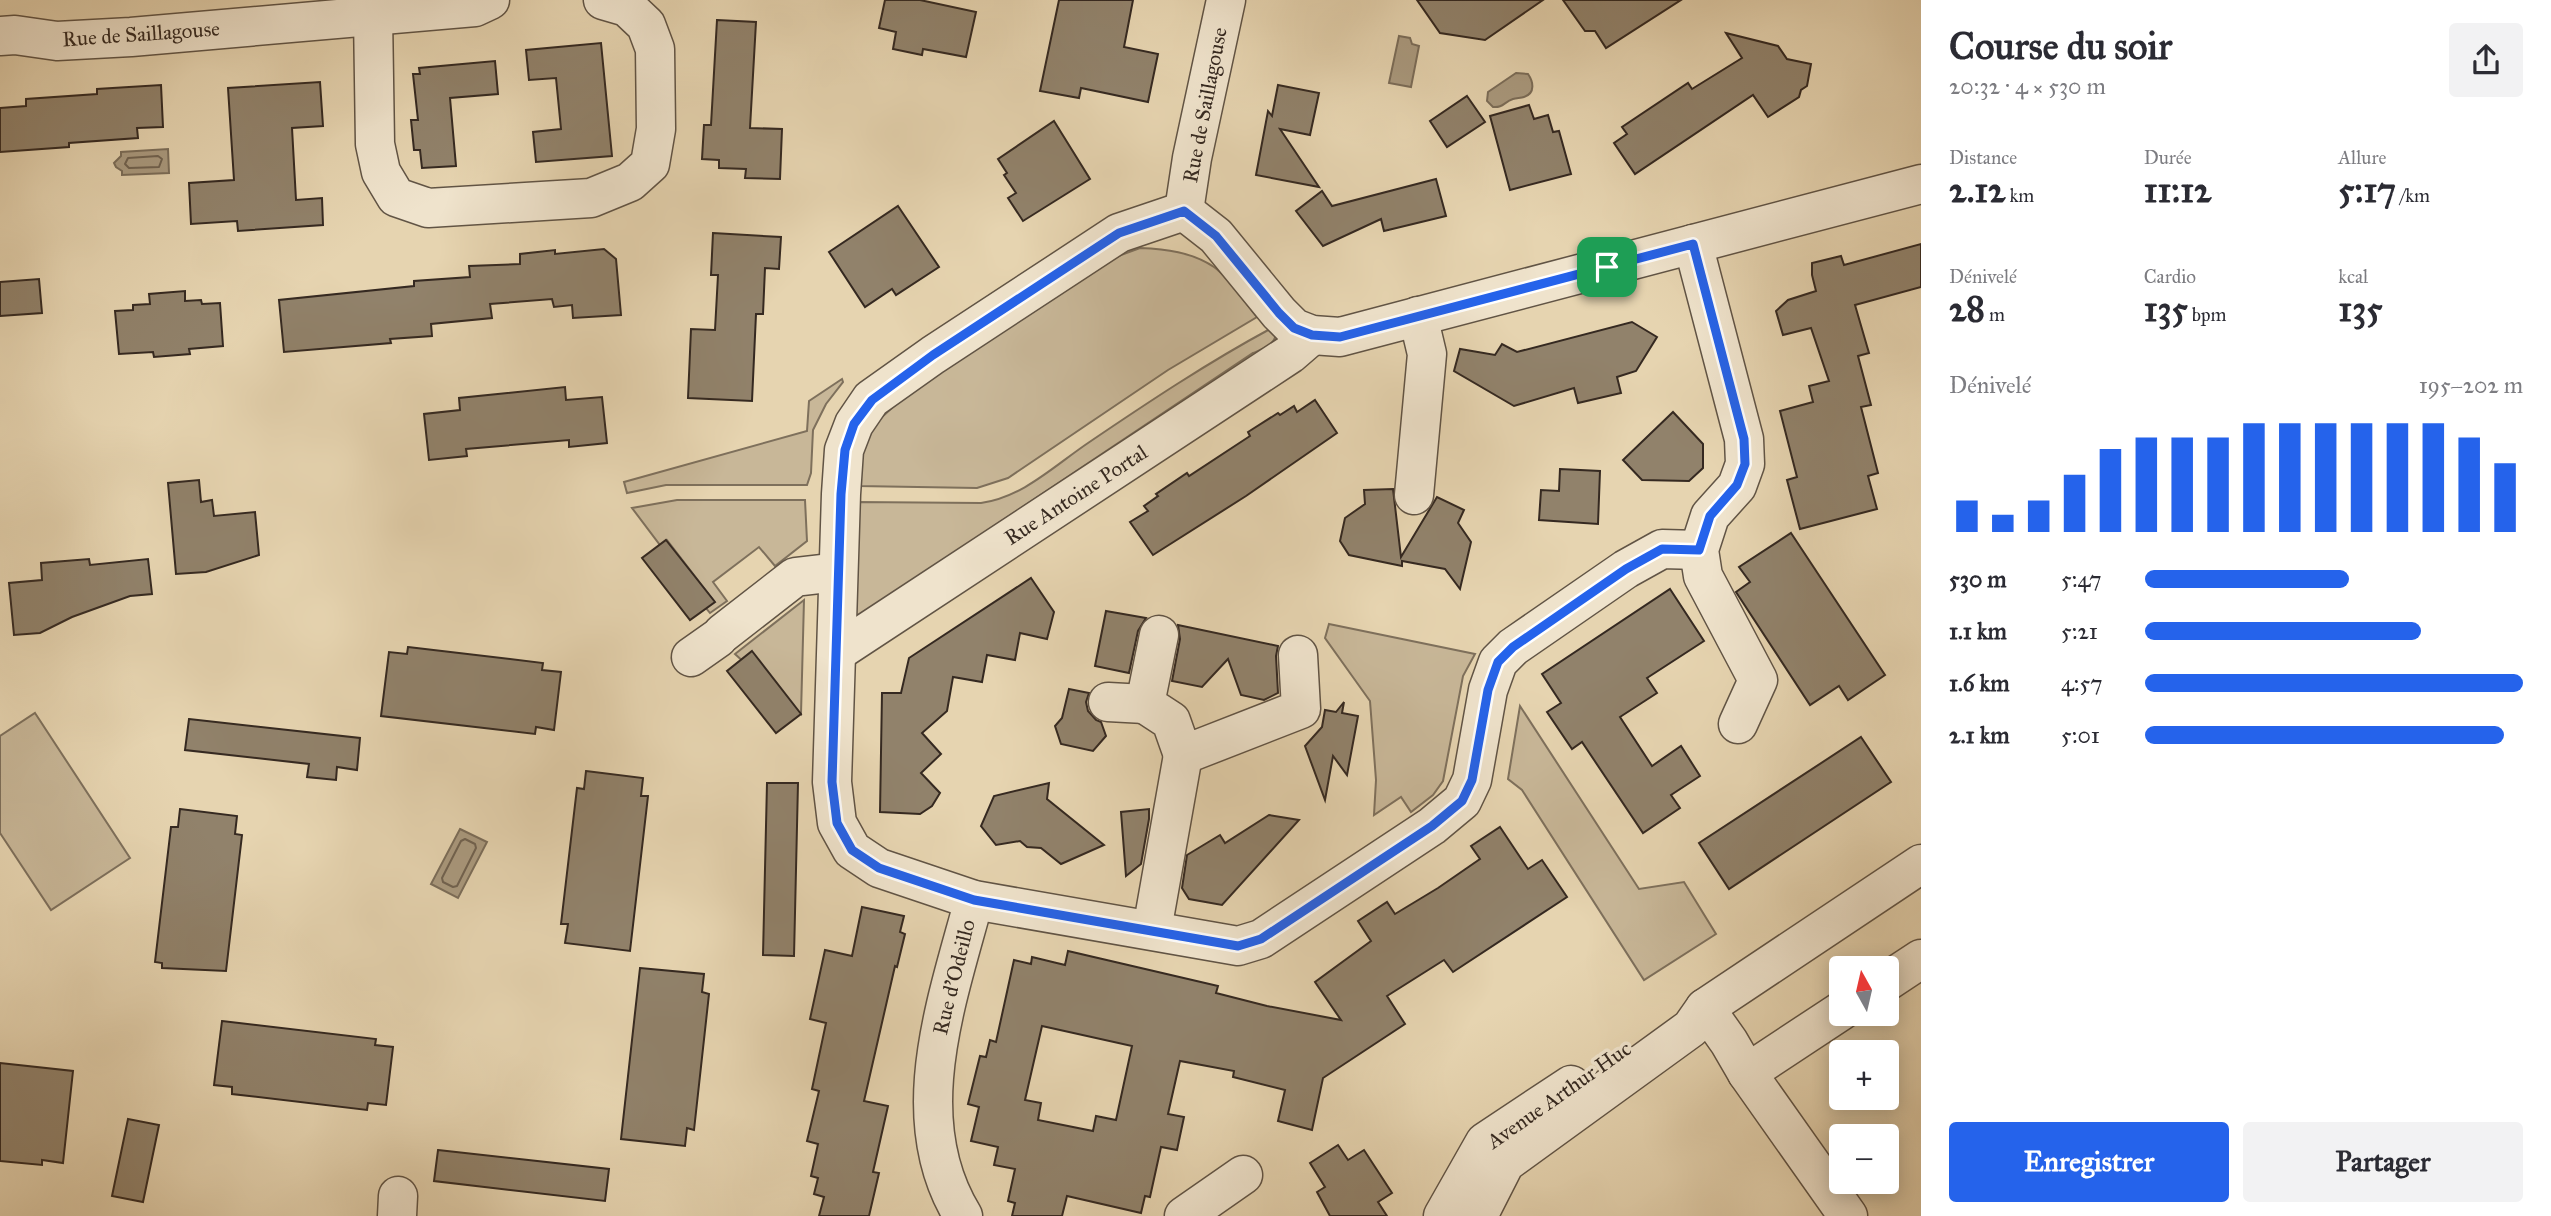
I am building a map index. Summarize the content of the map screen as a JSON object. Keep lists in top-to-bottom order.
{
  "streets": {
    "street": [
      "Rue de Saillagouse",
      "Rue Antoine Portal",
      "Rue d'Odeillo",
      "Avenue Arthur Huc"
    ]
  },
  "north": "top",
  "page": {
    "heading": ["Course du soir", "20:32 · 4 × 530 m"],
    "stats": [
      ["Distance", "2.12 km"],
      ["Durée", "11:12"],
      ["Allure", "5:17 /km"],
      ["Dénivelé", "28 m"],
      ["Cardio", "135 bpm"],
      ["kcal", "135"]
    ],
    "chart": ["Dénivelé", "195–202 m"],
    "list": [
      {
        "name": "530 m",
        "note": "5:47"
      },
      {
        "name": "1.1 km",
        "note": "5:21"
      },
      {
        "name": "1.6 km",
        "note": "4:57"
      },
      {
        "name": "2.1 km",
        "note": "5:01"
      }
    ],
    "map_buttons": ["+", "−"],
    "buttons": ["Enregistrer", "Partager"]
  }
}
